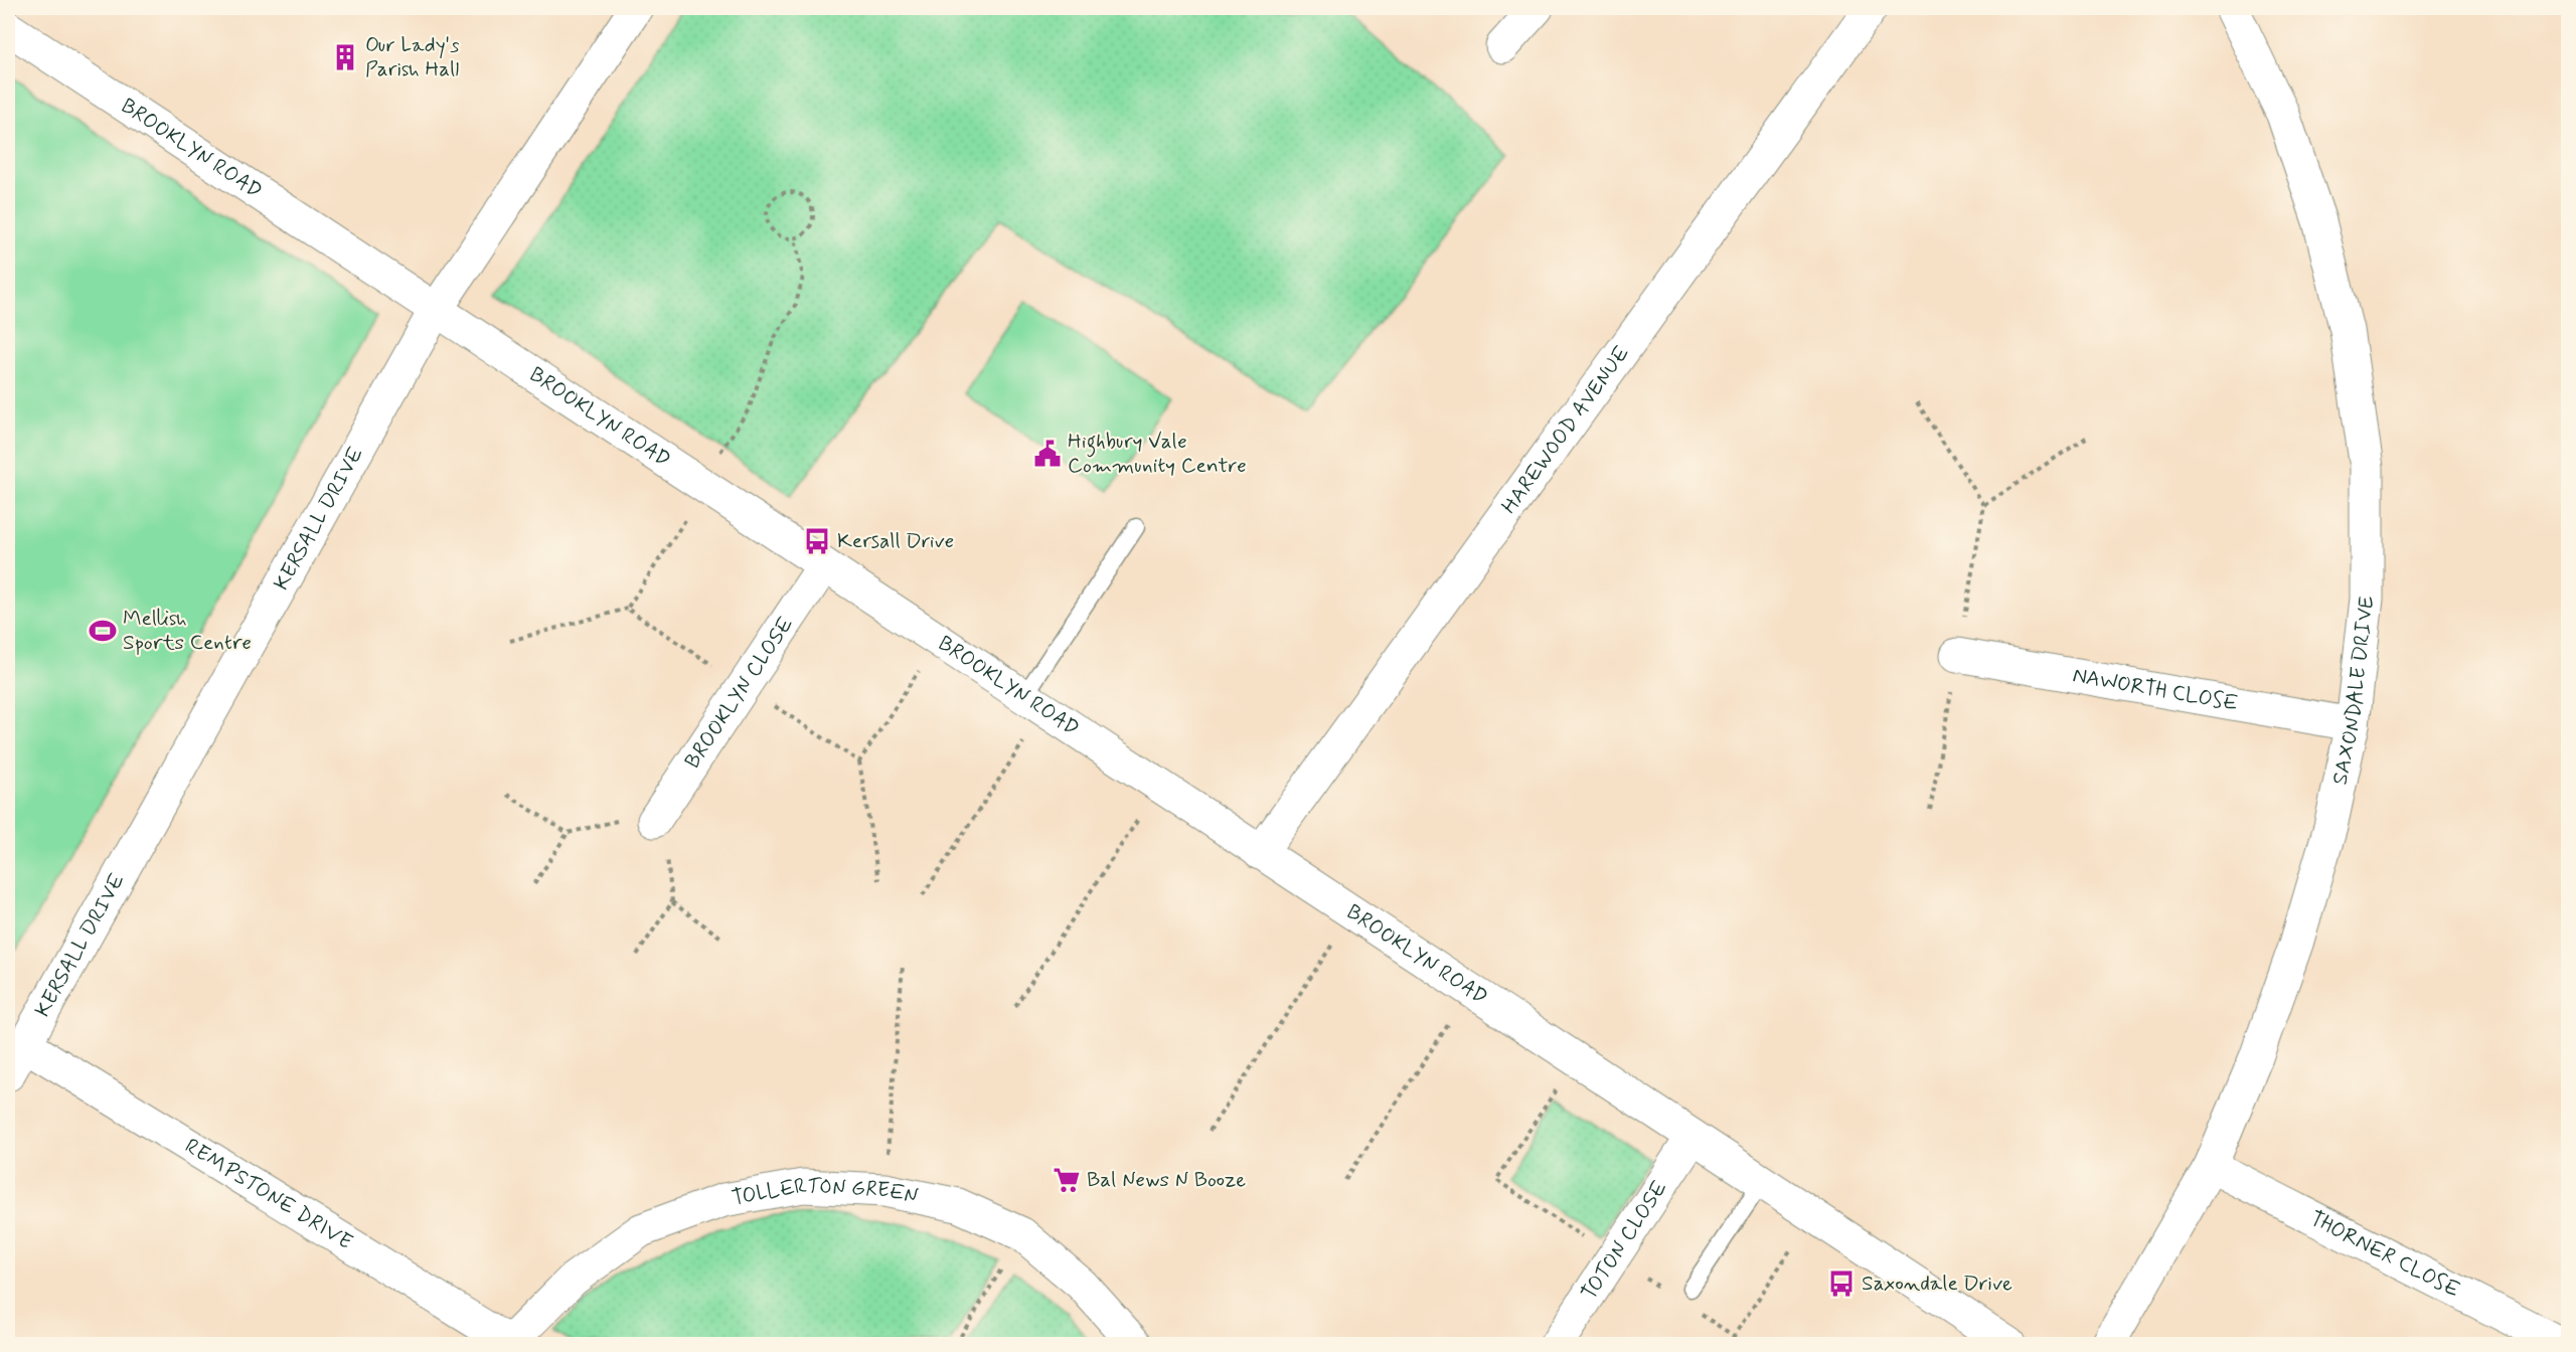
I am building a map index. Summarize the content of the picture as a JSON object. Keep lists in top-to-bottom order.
{
  "streets": {
    "street": [
      "BROOKLYN ROAD",
      "HAREWOOD AVENUE",
      "KERSALL DRIVE",
      "SAXONDALE DRIVE",
      "NAWORTH CLOSE",
      "BROOKLYN CLOSE",
      "REMPSTONE DRIVE",
      "TOLLERTON GREEN",
      "TOTON CLOSE",
      "THORNER CLOSE"
    ]
  },
  "crossings": [
    ["BROOKLYN ROAD", "HAREWOOD AVENUE"],
    ["BROOKLYN ROAD", "KERSALL DRIVE"],
    ["BROOKLYN ROAD", "BROOKLYN CLOSE"],
    ["BROOKLYN ROAD", "TOTON CLOSE"],
    ["KERSALL DRIVE", "REMPSTONE DRIVE"],
    ["SAXONDALE DRIVE", "NAWORTH CLOSE"],
    ["SAXONDALE DRIVE", "THORNER CLOSE"],
    ["REMPSTONE DRIVE", "TOLLERTON GREEN"]
  ],
  "places": {
    "building": ["Our Lady's Parish Hall"],
    "public building": ["Highbury Vale Community Centre"],
    "bus stop": ["Kersall Drive", "Saxondale Drive"],
    "sports": ["Mellish Sports Centre"],
    "supermarket": ["Bal News N Booze"]
  }
}
